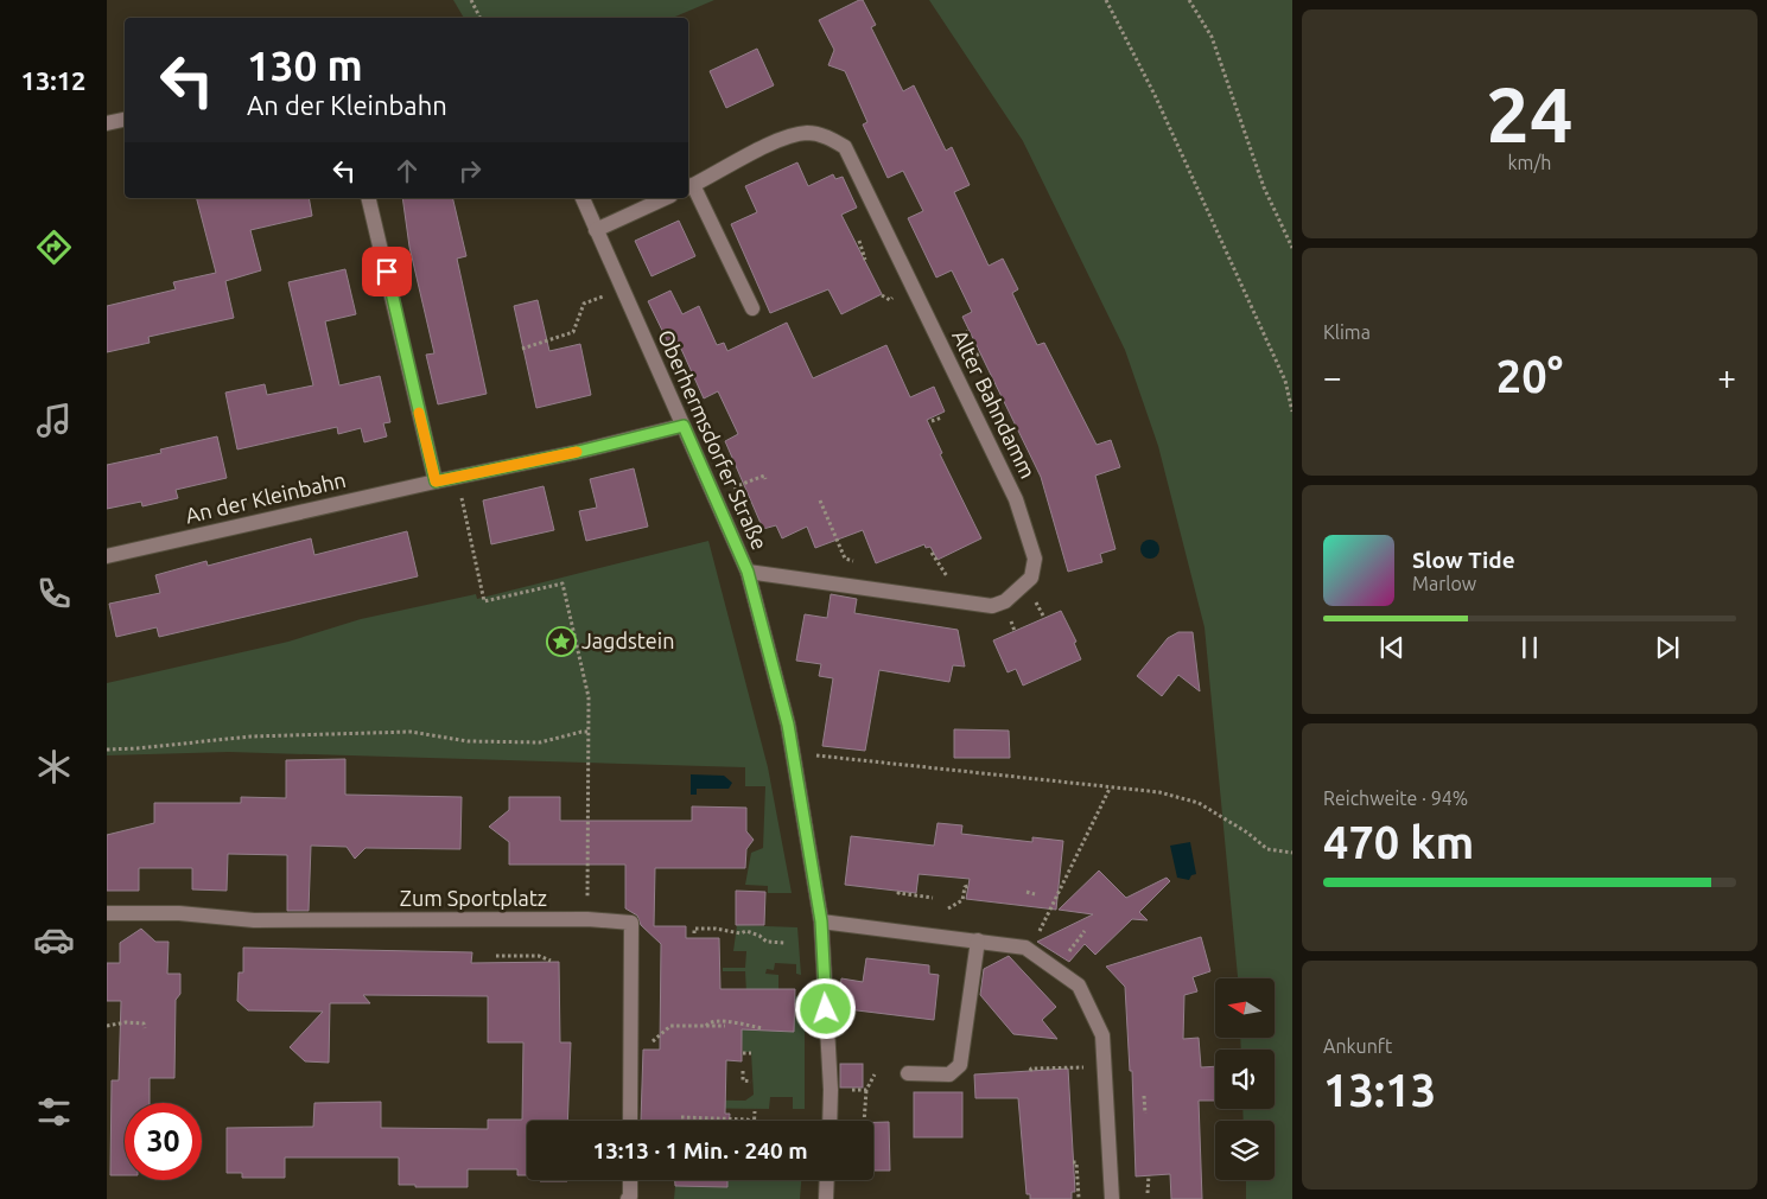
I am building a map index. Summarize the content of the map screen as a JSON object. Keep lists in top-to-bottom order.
{
  "streets": {
    "street": [
      "Alter Bahndamm",
      "Oberhermsdorfer Straße",
      "An der Kleinbahn",
      "Zum Sportplatz"
    ]
  },
  "crossings": [
    ["Alter Bahndamm", "Oberhermsdorfer Straße"],
    ["Oberhermsdorfer Straße", "An der Kleinbahn"]
  ],
  "places": {
    "place": ["Jagdstein"]
  },
  "north": "left",
  "page": {
    "tabs": "13:12",
    "tile": [
      ["24", "km/h"],
      "Klima",
      ["Reichweite · 94%", "470 km"],
      ["Ankunft", "13:13"]
    ],
    "turn": ["130 m", "An der Kleinbahn"],
    "heat": ["−", "20°", "+"],
    "song": ["Slow Tide", "Marlow"],
    "limit": "30",
    "trip": "13:13 · 1 Min. · 240 m"
  }
}
